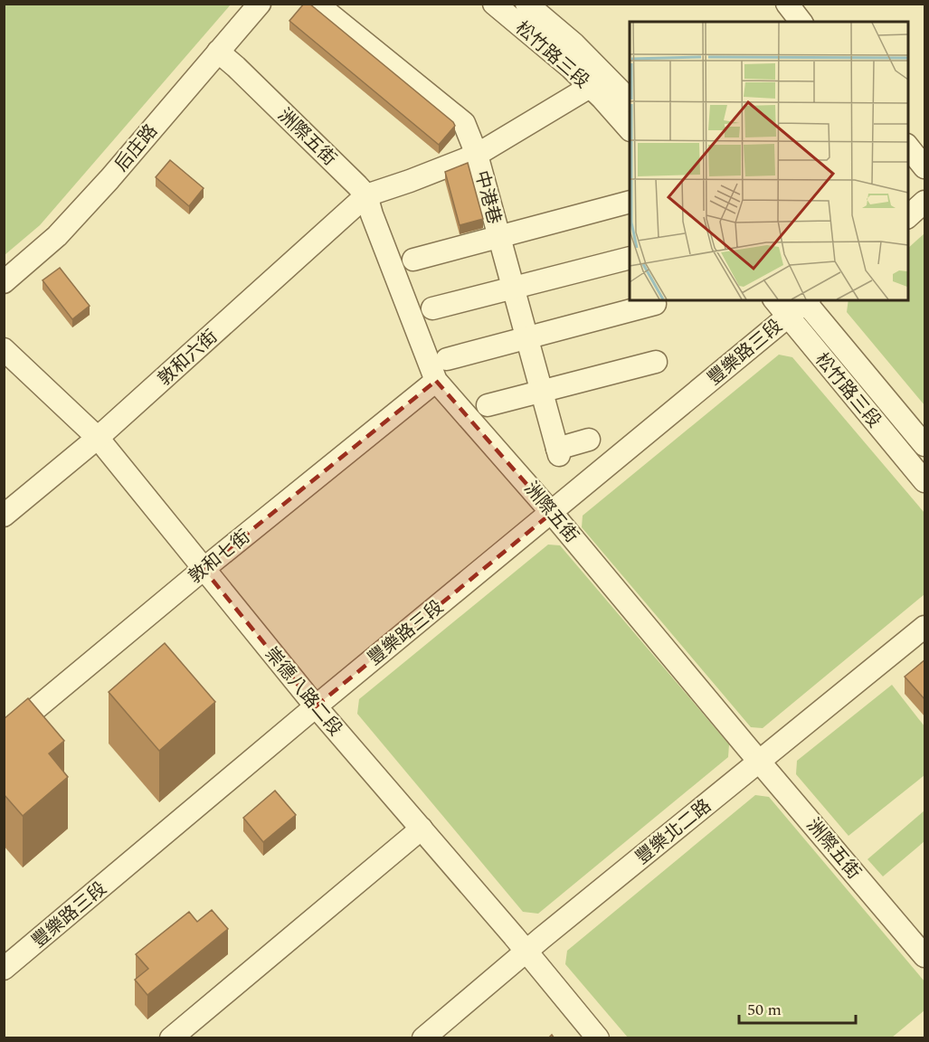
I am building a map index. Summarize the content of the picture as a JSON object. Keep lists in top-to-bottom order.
{
  "streets": {
    "street": [
      "松竹路三段",
      "洲際五街",
      "后庄路",
      "中港巷",
      "豐樂路三段",
      "敦和六街",
      "敦和七街",
      "崇德八路二段",
      "豐樂北二路"
    ]
  },
  "crossings": [
    ["松竹路三段", "豐樂路三段"],
    ["洲際五街", "后庄路"],
    ["洲際五街", "豐樂路三段"],
    ["洲際五街", "敦和六街"],
    ["洲際五街", "敦和七街"],
    ["洲際五街", "豐樂北二路"],
    ["豐樂路三段", "崇德八路二段"],
    ["敦和六街", "崇德八路二段"],
    ["敦和七街", "崇德八路二段"],
    ["崇德八路二段", "豐樂北二路"]
  ],
  "scale_bar": "50 m"
}
